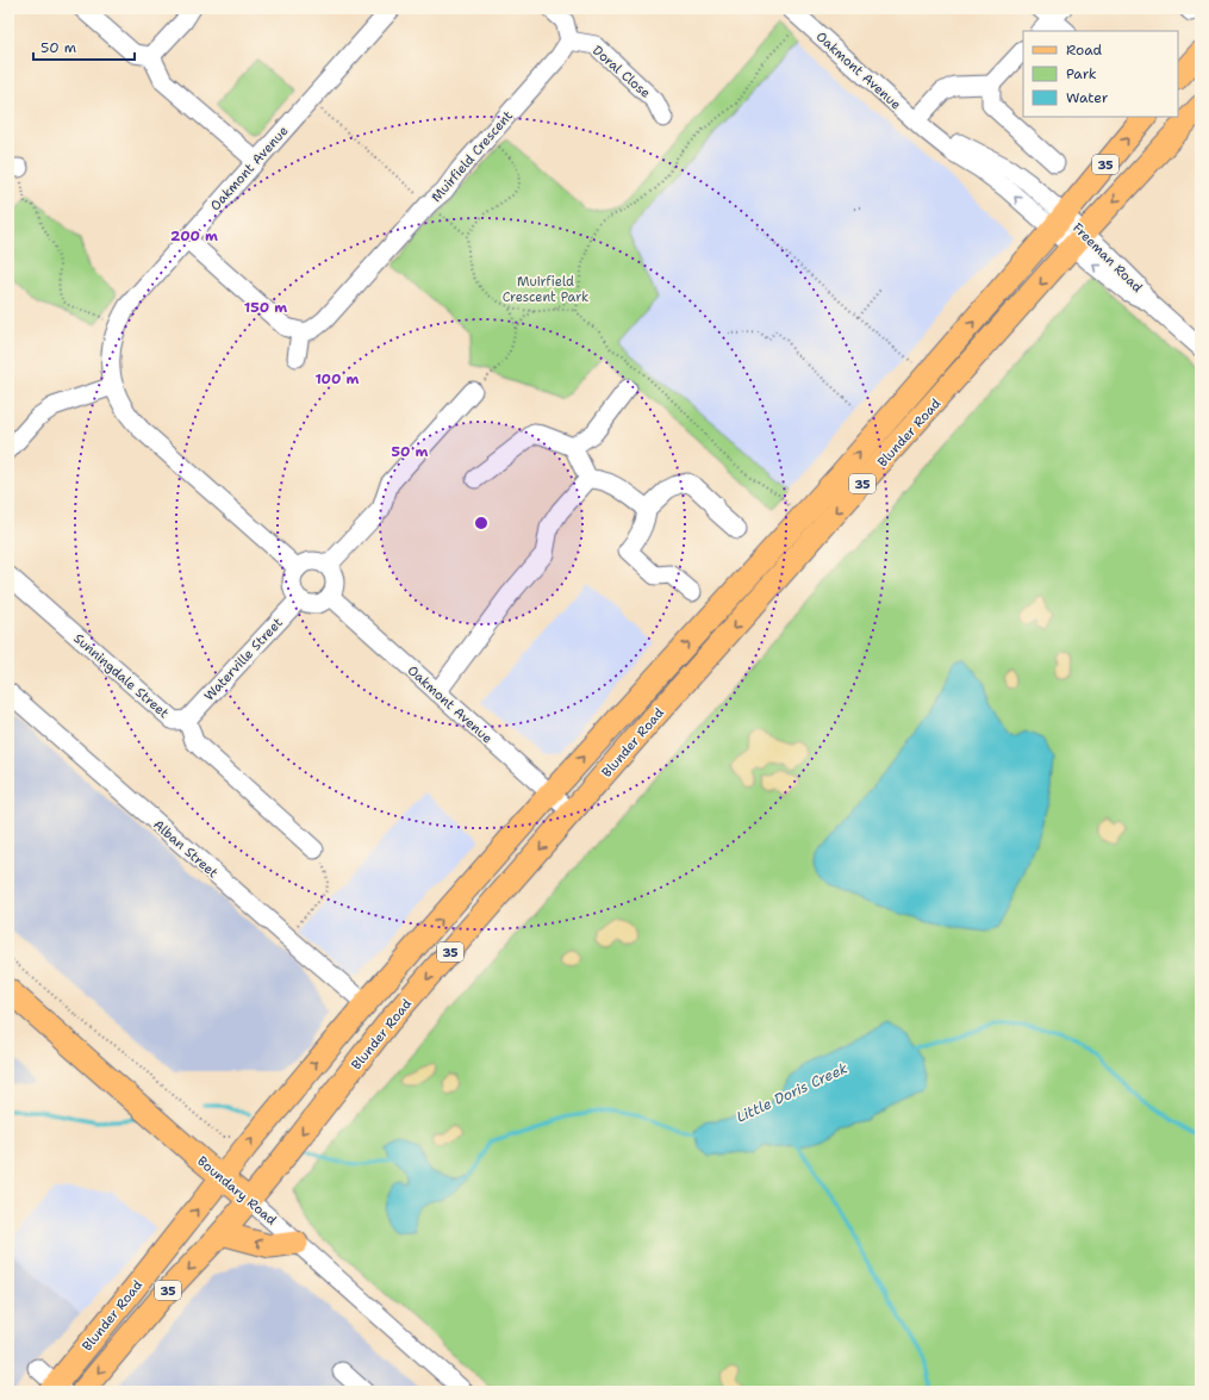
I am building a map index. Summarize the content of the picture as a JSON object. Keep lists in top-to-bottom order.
{
  "streets": {
    "main road": ["35", "Blunder Road", "Boundary Road"],
    "street": [
      "Oakmont Avenue",
      "Doral Close",
      "Muirfield Crescent",
      "Freeman Road",
      "Waterville Street",
      "Sunningdale Street",
      "Alban Street"
    ]
  },
  "crossings": [
    ["Oakmont Avenue", "Freeman Road"],
    ["Oakmont Avenue", "Blunder Road"],
    ["Oakmont Avenue", "Waterville Street"],
    ["Doral Close", "Muirfield Crescent"],
    ["Freeman Road", "Blunder Road"],
    ["Blunder Road", "Alban Street"],
    ["Blunder Road", "Boundary Road"],
    ["Waterville Street", "Sunningdale Street"]
  ],
  "water": ["Little Doris Creek"],
  "parks": ["Muirfield Crescent Park"],
  "legend": ["Road", "Park", "Water"],
  "scale_bar": "50 m",
  "rings": [
    "200 m",
    "150 m",
    "100 m",
    "50 m"
  ]
}
